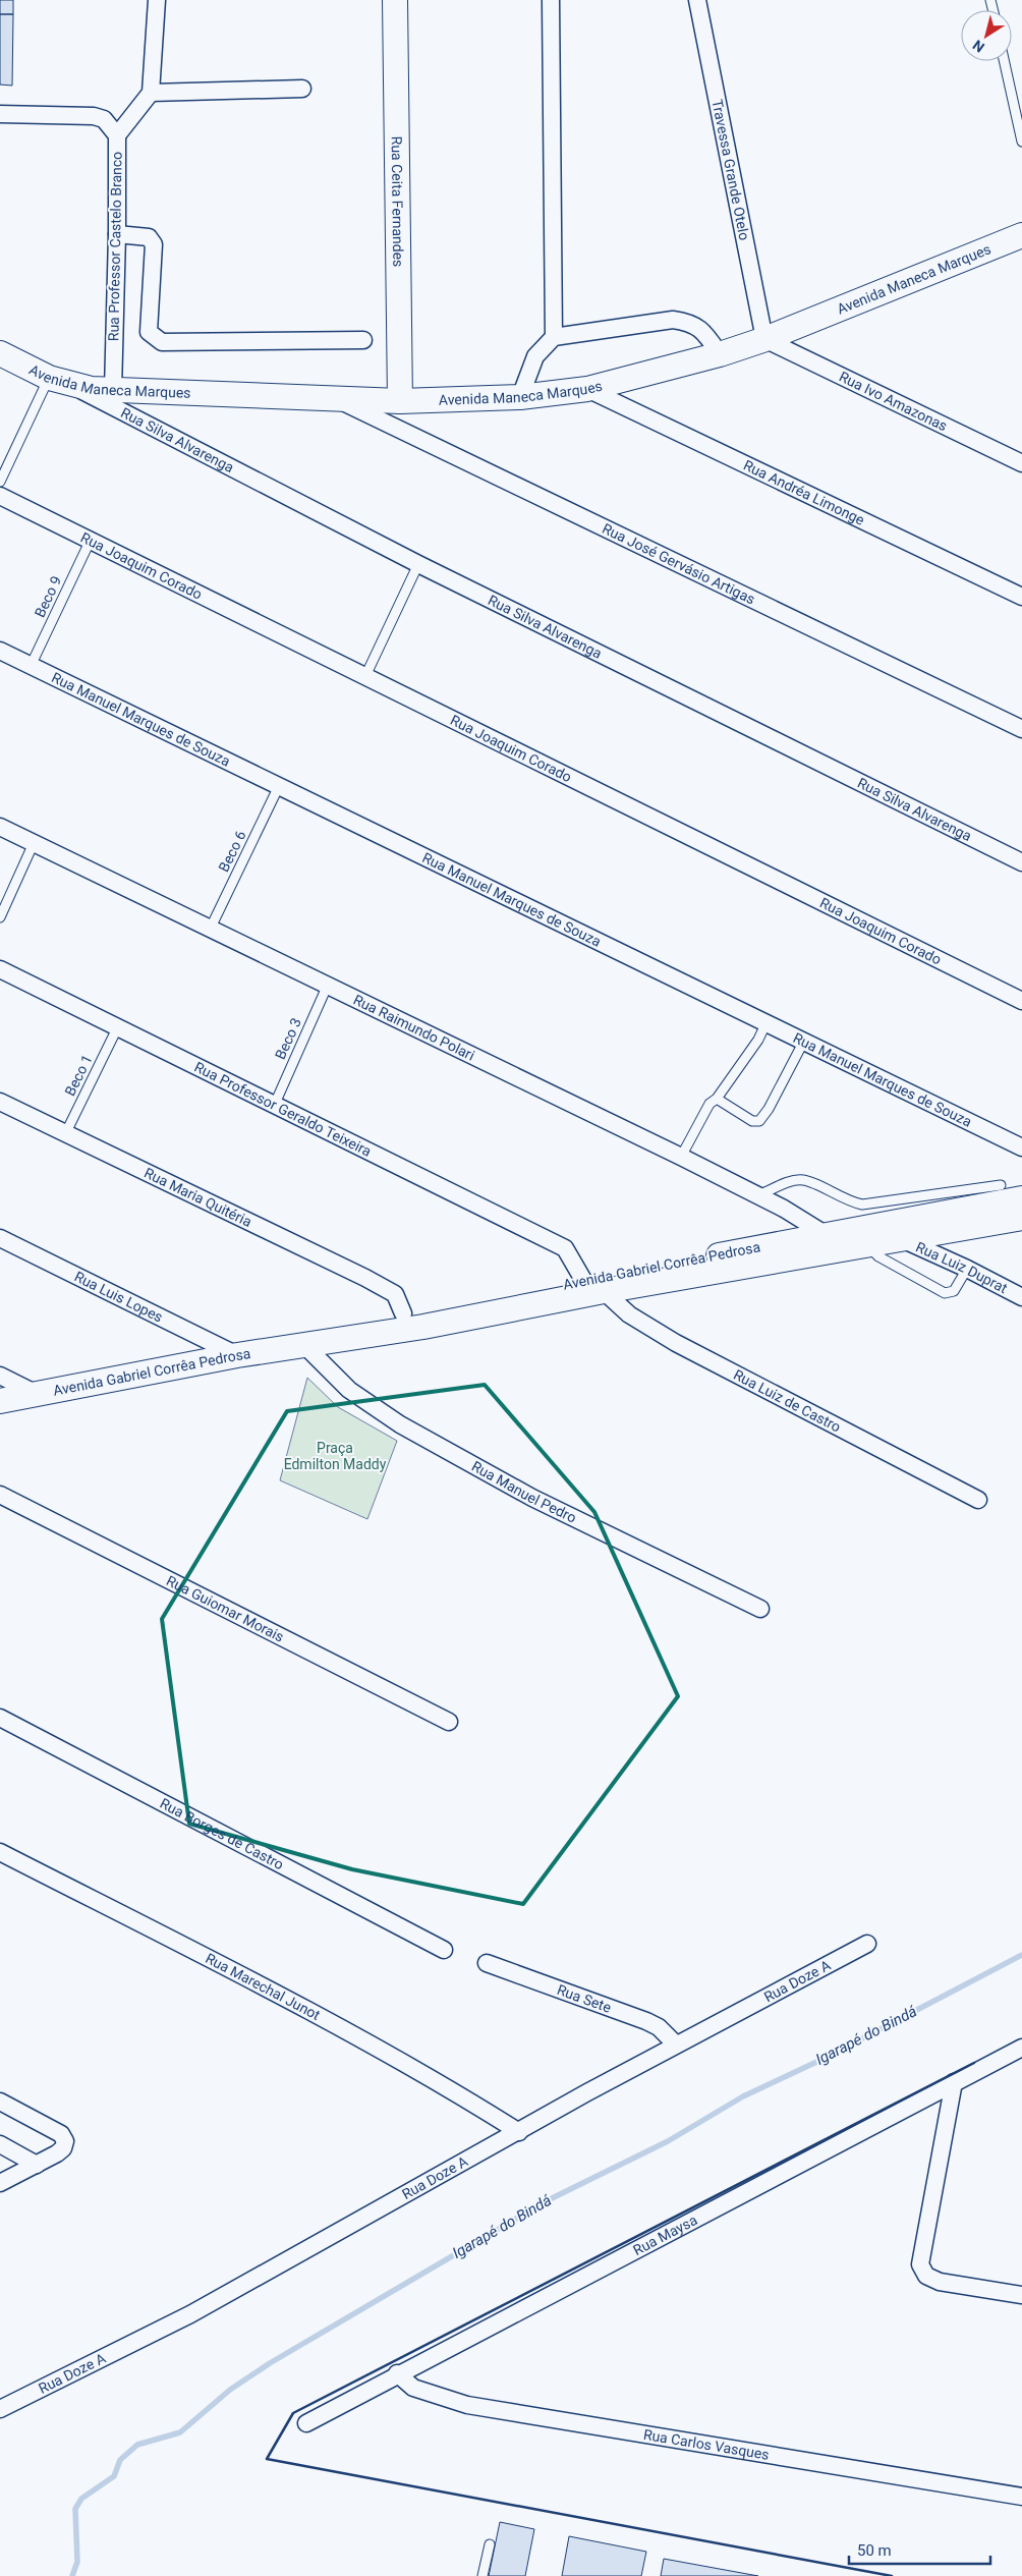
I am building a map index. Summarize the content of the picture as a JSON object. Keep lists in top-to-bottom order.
{
  "streets": {
    "street": [
      "Travessa Grande Otelo",
      "Rua Ceita Fernandes",
      "Rua Professor Castelo Branco",
      "Avenida Maneca Marques",
      "Rua Ivo Amazonas",
      "Rua Silva Alvarenga",
      "Rua Andréa Limonge",
      "Rua José Gervásio Artigas",
      "Rua Joaquim Corado",
      "Rua Manuel Marques de Souza",
      "Rua Raimundo Polari",
      "Rua Professor Geraldo Teixeira",
      "Rua Maria Quitéria",
      "Avenida Gabriel Corrêa Pedrosa",
      "Rua Luiz Duprat",
      "Rua Luis Lopes",
      "Rua Luiz de Castro",
      "Rua Manuel Pedro",
      "Rua Guiomar Morais",
      "Rua Borges de Castro",
      "Rua Doze A",
      "Rua Marechal Junot",
      "Rua Sete",
      "Rua Maysa",
      "Rua Carlos Vasques"
    ],
    "lane": [
      "Beco 9",
      "Beco 6",
      "Beco 3",
      "Beco 1"
    ]
  },
  "crossings": [
    ["Travessa Grande Otelo", "Avenida Maneca Marques"],
    ["Travessa Grande Otelo", "Rua Ivo Amazonas"],
    ["Rua Ceita Fernandes", "Avenida Maneca Marques"],
    ["Rua Professor Castelo Branco", "Avenida Maneca Marques"],
    ["Avenida Maneca Marques", "Rua Ivo Amazonas"],
    ["Avenida Maneca Marques", "Rua Silva Alvarenga"],
    ["Avenida Maneca Marques", "Rua Andréa Limonge"],
    ["Avenida Maneca Marques", "Rua José Gervásio Artigas"],
    ["Rua Joaquim Corado", "Beco 9"],
    ["Beco 9", "Rua Manuel Marques de Souza"],
    ["Rua Manuel Marques de Souza", "Beco 6"],
    ["Beco 6", "Rua Raimundo Polari"],
    ["Rua Raimundo Polari", "Beco 3"],
    ["Rua Raimundo Polari", "Avenida Gabriel Corrêa Pedrosa"],
    ["Beco 3", "Rua Professor Geraldo Teixeira"],
    ["Beco 1", "Rua Professor Geraldo Teixeira"],
    ["Beco 1", "Rua Maria Quitéria"],
    ["Rua Professor Geraldo Teixeira", "Rua Luiz de Castro"],
    ["Rua Maria Quitéria", "Avenida Gabriel Corrêa Pedrosa"],
    ["Avenida Gabriel Corrêa Pedrosa", "Rua Luiz Duprat"],
    ["Avenida Gabriel Corrêa Pedrosa", "Rua Luis Lopes"],
    ["Avenida Gabriel Corrêa Pedrosa", "Rua Luiz de Castro"],
    ["Avenida Gabriel Corrêa Pedrosa", "Rua Manuel Pedro"],
    ["Rua Doze A", "Rua Marechal Junot"],
    ["Rua Doze A", "Rua Sete"],
    ["Rua Maysa", "Rua Carlos Vasques"]
  ],
  "water": ["Igarapé do Bindá"],
  "parks": ["Praça Edmilton Maddy"],
  "scale_bar": "50 m",
  "north": "bottom left"
}
